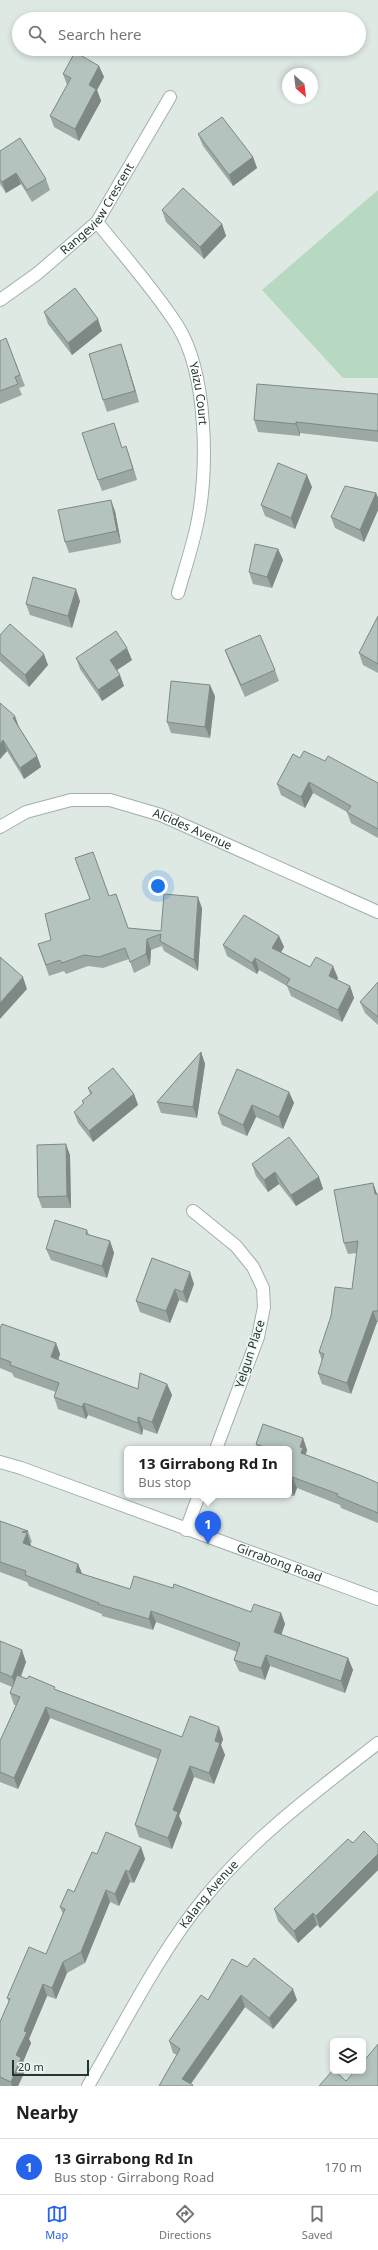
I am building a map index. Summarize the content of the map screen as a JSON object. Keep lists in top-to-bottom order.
{
  "streets": {
    "street": [
      "Rangeview Crescent",
      "Yaizu Court",
      "Alcides Avenue",
      "Yelgun Place",
      "Girrabong Road",
      "Kalang Avenue"
    ]
  },
  "crossings": [
    ["Rangeview Crescent", "Yaizu Court"]
  ],
  "scale_bar": "20 m",
  "north": "bottom right",
  "page": {
    "search": "Search here",
    "popup": ["13 Girrabong Rd In", "Bus stop"],
    "pins": "1",
    "scale": "20 m",
    "heading": "Nearby",
    "list": [
      {
        "mark": "1",
        "name": "13 Girrabong Rd In",
        "note": "Bus stop · Girrabong Road",
        "value": "170 m"
      }
    ],
    "nav": ["Map", "Directions", "Saved"]
  }
}
